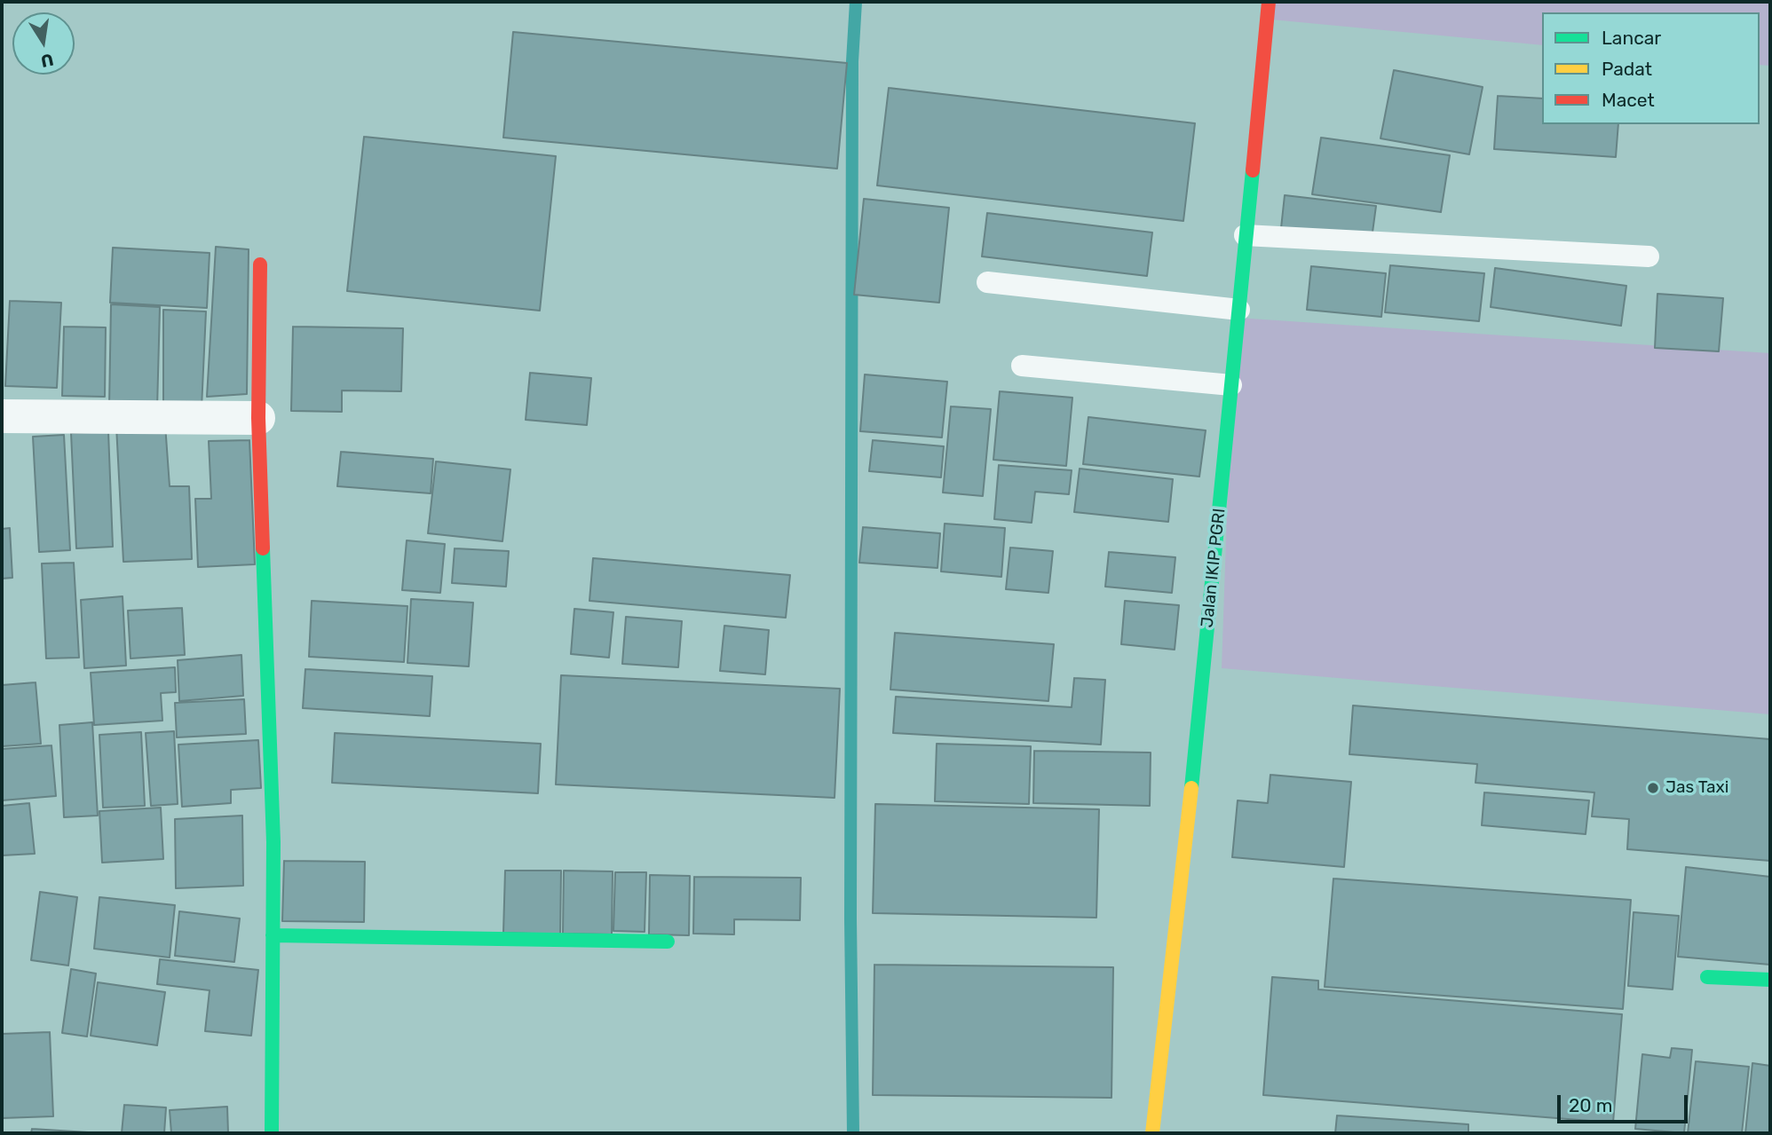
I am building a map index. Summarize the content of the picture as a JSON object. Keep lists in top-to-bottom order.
{
  "streets": {
    "street": ["Jalan IKIP PGRI"]
  },
  "places": ["Jas Taxi"],
  "legend": ["Lancar", "Padat", "Macet"],
  "scale_bar": "20 m",
  "north": "bottom"
}
